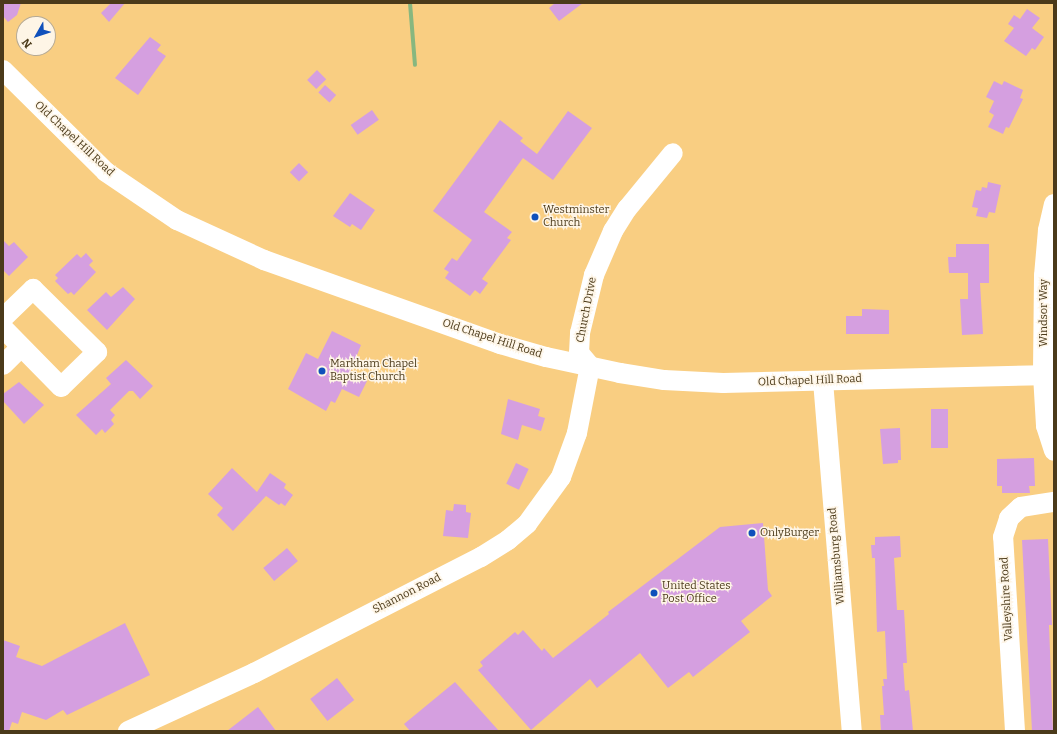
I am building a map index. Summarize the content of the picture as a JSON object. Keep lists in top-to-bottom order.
{
  "streets": {
    "street": [
      "Old Chapel Hill Road",
      "Church Drive",
      "Windsor Way",
      "Williamsburg Road",
      "Shannon Road",
      "Valleyshire Road"
    ]
  },
  "crossings": [
    ["Old Chapel Hill Road", "Church Drive"],
    ["Old Chapel Hill Road", "Windsor Way"],
    ["Old Chapel Hill Road", "Williamsburg Road"],
    ["Old Chapel Hill Road", "Shannon Road"],
    ["Church Drive", "Shannon Road"]
  ],
  "places": [
    "Westminster Church",
    "Markham Chapel Baptist Church",
    "OnlyBurger",
    "United States Post Office"
  ],
  "north": "bottom left"
}
